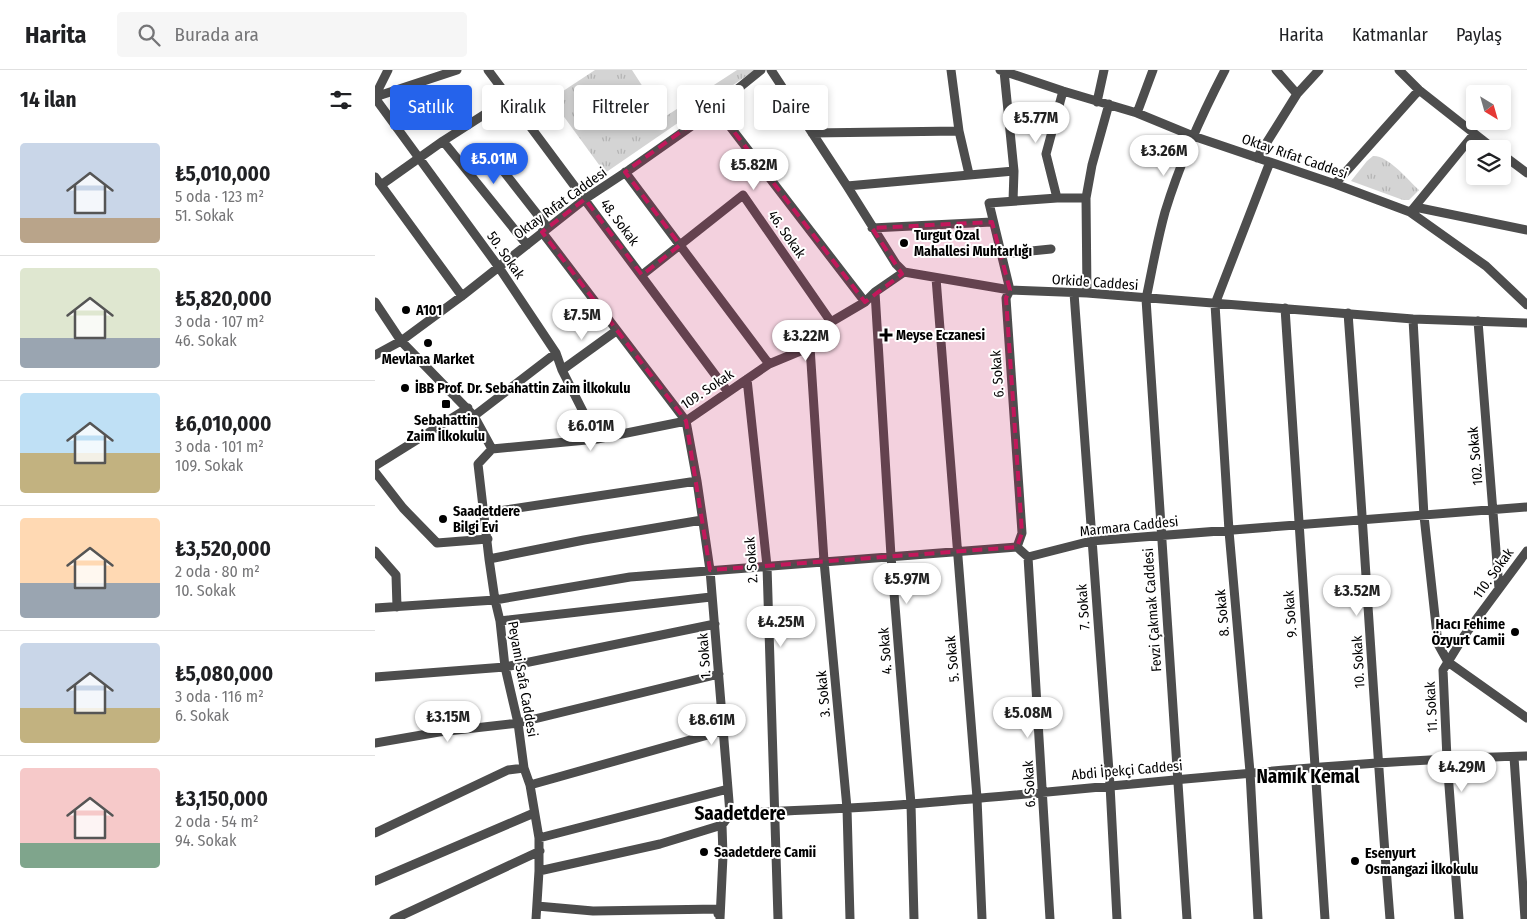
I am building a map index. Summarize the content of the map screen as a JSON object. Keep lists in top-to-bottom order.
{
  "streets": {
    "street": [
      "Oktay Rıfat Caddesi",
      "48. Sokak",
      "46. Sokak",
      "50. Sokak",
      "Orkide Caddesi",
      "6. Sokak",
      "109. Sokak",
      "102. Sokak",
      "Marmara Caddesi",
      "2. Sokak",
      "110. Sokak",
      "7. Sokak",
      "Fevzi Çakmak Caddesi",
      "8. Sokak",
      "9. Sokak",
      "4. Sokak",
      "1. Sokak",
      "5. Sokak",
      "10. Sokak",
      "Peyami Safa Caddesi",
      "3. Sokak",
      "11. Sokak",
      "Abdi İpekçi Caddesi"
    ]
  },
  "crossings": [
    ["Oktay Rıfat Caddesi", "48. Sokak"],
    ["Oktay Rıfat Caddesi", "50. Sokak"],
    ["Oktay Rıfat Caddesi", "Fevzi Çakmak Caddesi"],
    ["48. Sokak", "46. Sokak"],
    ["48. Sokak", "109. Sokak"],
    ["46. Sokak", "109. Sokak"],
    ["50. Sokak", "109. Sokak"],
    ["Orkide Caddesi", "6. Sokak"],
    ["Orkide Caddesi", "109. Sokak"],
    ["Orkide Caddesi", "102. Sokak"],
    ["Orkide Caddesi", "7. Sokak"],
    ["Orkide Caddesi", "Fevzi Çakmak Caddesi"],
    ["Orkide Caddesi", "8. Sokak"],
    ["Orkide Caddesi", "9. Sokak"],
    ["Orkide Caddesi", "5. Sokak"],
    ["Orkide Caddesi", "10. Sokak"],
    ["6. Sokak", "Marmara Caddesi"],
    ["6. Sokak", "Abdi İpekçi Caddesi"],
    ["109. Sokak", "2. Sokak"],
    ["109. Sokak", "4. Sokak"],
    ["109. Sokak", "1. Sokak"],
    ["109. Sokak", "Peyami Safa Caddesi"],
    ["109. Sokak", "3. Sokak"],
    ["102. Sokak", "Marmara Caddesi"],
    ["102. Sokak", "110. Sokak"],
    ["Marmara Caddesi", "7. Sokak"],
    ["Marmara Caddesi", "Fevzi Çakmak Caddesi"],
    ["Marmara Caddesi", "8. Sokak"],
    ["Marmara Caddesi", "9. Sokak"],
    ["Marmara Caddesi", "10. Sokak"],
    ["2. Sokak", "Abdi İpekçi Caddesi"],
    ["110. Sokak", "11. Sokak"],
    ["7. Sokak", "Abdi İpekçi Caddesi"],
    ["Fevzi Çakmak Caddesi", "Abdi İpekçi Caddesi"],
    ["8. Sokak", "Abdi İpekçi Caddesi"],
    ["9. Sokak", "Abdi İpekçi Caddesi"],
    ["4. Sokak", "Abdi İpekçi Caddesi"],
    ["1. Sokak", "Abdi İpekçi Caddesi"],
    ["5. Sokak", "Abdi İpekçi Caddesi"],
    ["10. Sokak", "Abdi İpekçi Caddesi"],
    ["3. Sokak", "Abdi İpekçi Caddesi"],
    ["11. Sokak", "Abdi İpekçi Caddesi"]
  ],
  "districts": ["Namık Kemal", "Saadetdere"],
  "places": {
    "other": [
      "Turgut Özal Mahallesi Muhtarlığı",
      "A101",
      "Mevlana Market",
      "İBB Prof. Dr. Sebahattin Zaim İlkokulu",
      "Saadetdere Bilgi Evi",
      "Hacı Fehime Özyurt Camii",
      "Saadetdere Camii",
      "Esenyurt Osmangazi İlkokulu"
    ],
    "health": ["Meyse Eczanesi"],
    "transit": ["Sebahattin Zaim İlkokulu"]
  },
  "north": "bottom right",
  "page": {
    "header": "Harita",
    "search": "Burada ara",
    "nav": ["Harita", "Katmanlar", "Paylaş"],
    "heading": "14 ilan",
    "chip": [
      "Satılık",
      "Kiralık",
      "Filtreler",
      "Yeni",
      "Daire"
    ],
    "price": [
      "₺5.77M",
      "₺3.26M",
      "₺5.01M",
      "₺5.82M",
      "₺7.5M",
      "₺3.22M",
      "₺6.01M",
      "₺5.97M",
      "₺3.52M",
      "₺4.25M",
      "₺5.08M",
      "₺3.15M",
      "₺8.61M",
      "₺4.29M"
    ],
    "list": [
      {
        "name": "₺5,010,000",
        "note": "5 oda · 123 m² · 51. Sokak"
      },
      {
        "name": "₺5,820,000",
        "note": "3 oda · 107 m² · 46. Sokak"
      },
      {
        "name": "₺6,010,000",
        "note": "3 oda · 101 m² · 109. Sokak"
      },
      {
        "name": "₺3,520,000",
        "note": "2 oda · 80 m² · 10. Sokak"
      },
      {
        "name": "₺5,080,000",
        "note": "3 oda · 116 m² · 6. Sokak"
      },
      {
        "name": "₺3,150,000",
        "note": "2 oda · 54 m² · 94. Sokak"
      }
    ]
  }
}
